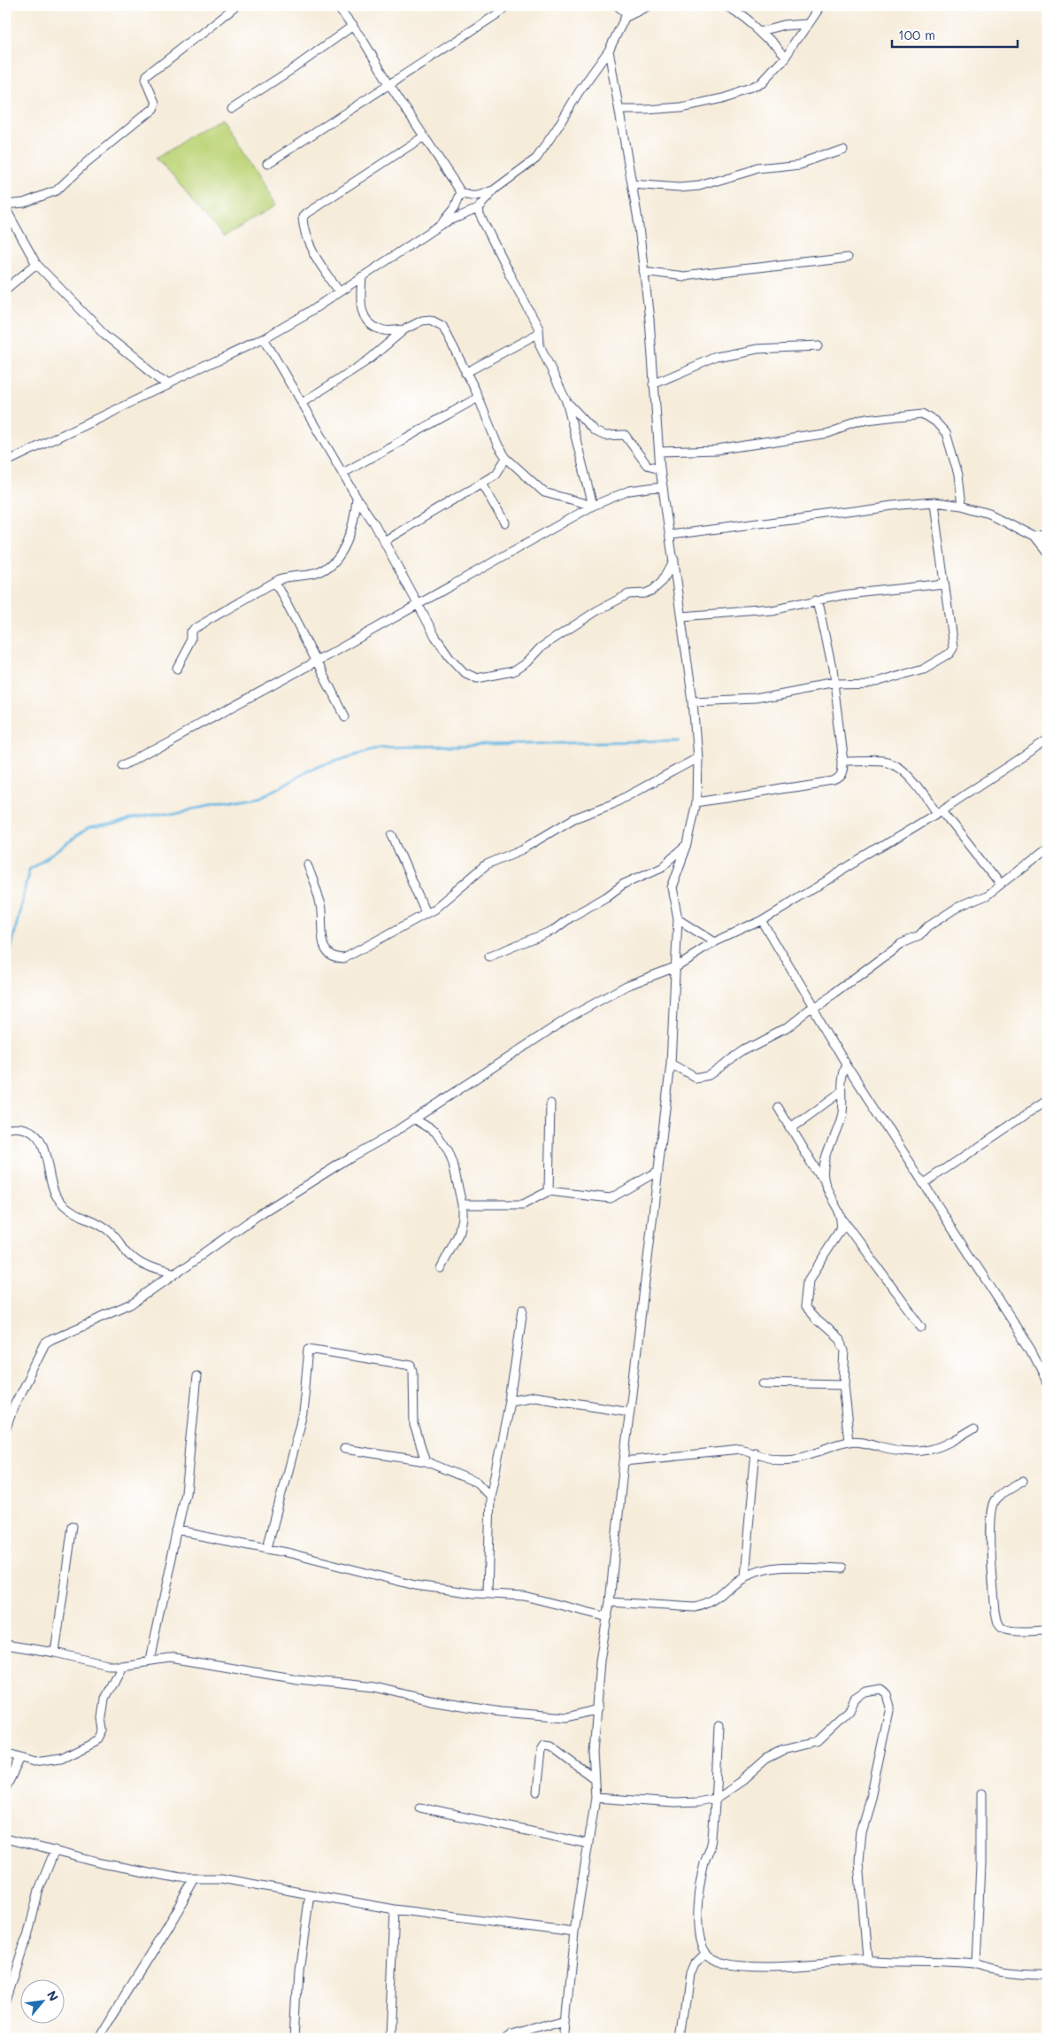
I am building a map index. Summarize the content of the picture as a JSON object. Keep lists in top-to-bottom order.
{
  "scale_bar": "100 m",
  "north": "top right"
}
